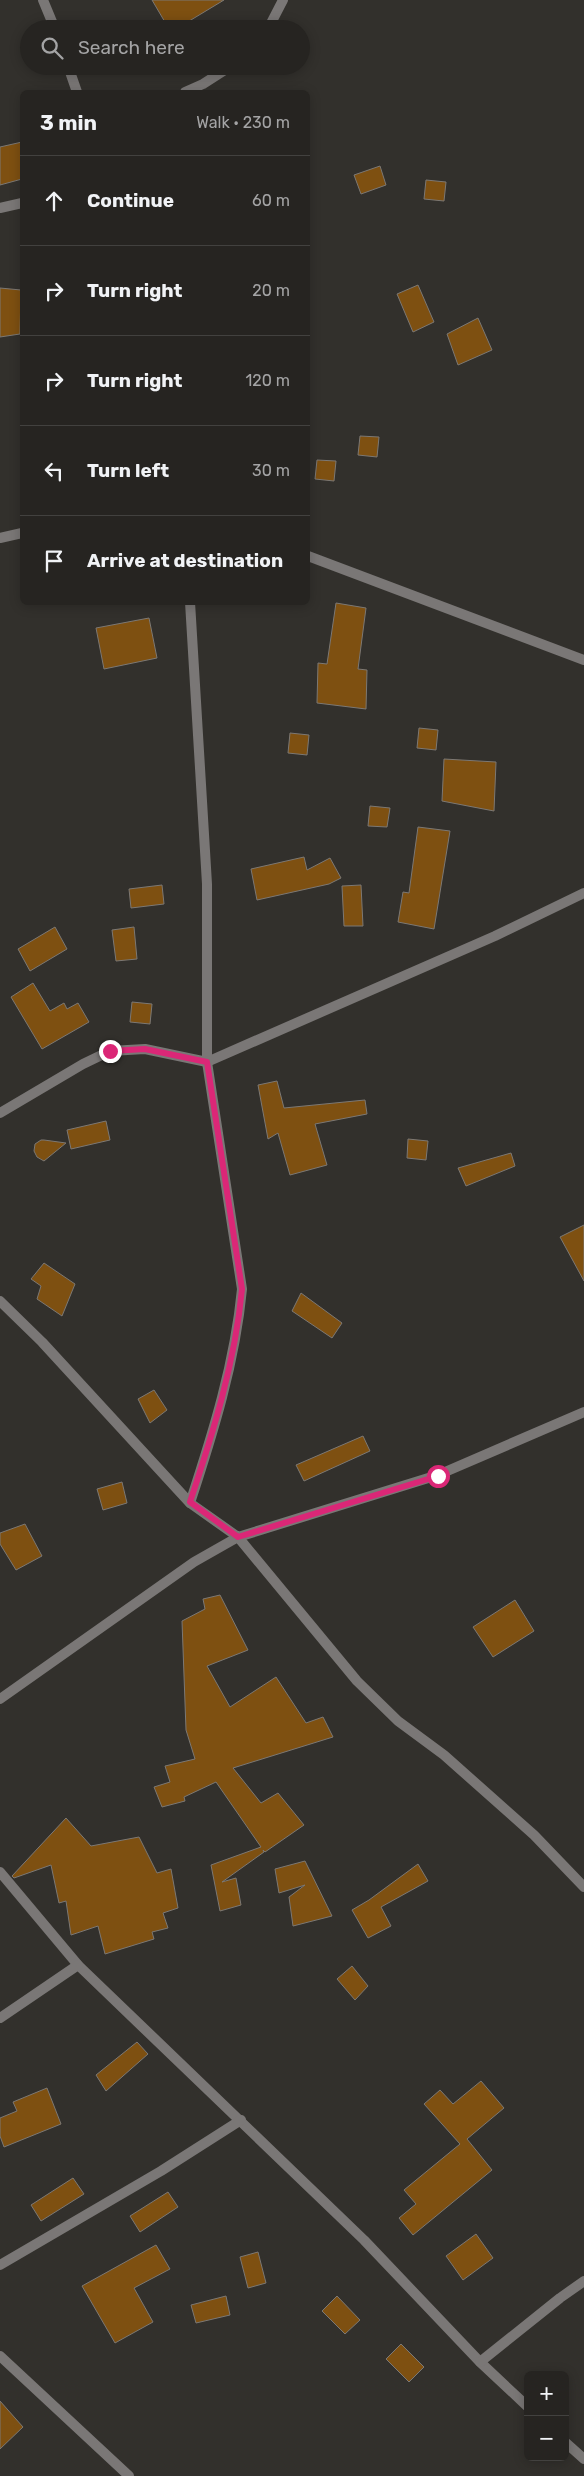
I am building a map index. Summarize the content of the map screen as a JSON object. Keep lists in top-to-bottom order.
{
  "page": {
    "search": "Search here",
    "heading": ["3 min", "Walk · 230 m"],
    "list": [
      ["Continue", "60 m"],
      ["Turn right", "20 m"],
      ["Turn right", "120 m"],
      ["Turn left", "30 m"],
      "Arrive at destination"
    ],
    "map_buttons": ["+", "−"]
  }
}
